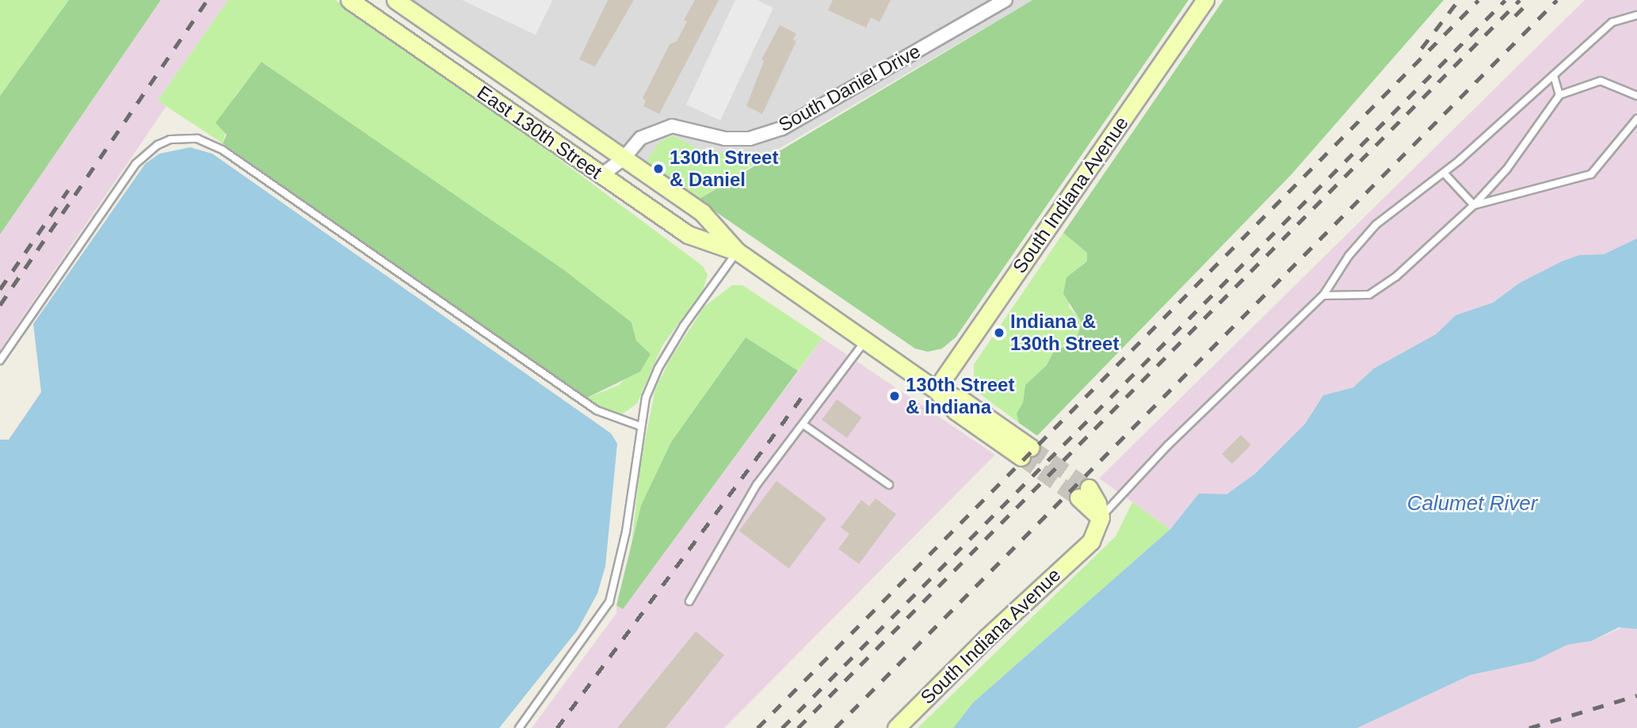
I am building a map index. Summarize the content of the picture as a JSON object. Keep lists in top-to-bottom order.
{
  "streets": {
    "main road": ["East 130th Street", "South Indiana Avenue"],
    "street": ["South Daniel Drive"]
  },
  "crossings": [
    ["South Daniel Drive", "East 130th Street"],
    ["East 130th Street", "South Indiana Avenue"]
  ],
  "water": ["Calumet River"],
  "places": ["130th Street & Daniel", "Indiana & 130th Street", "130th Street & Indiana"]
}
